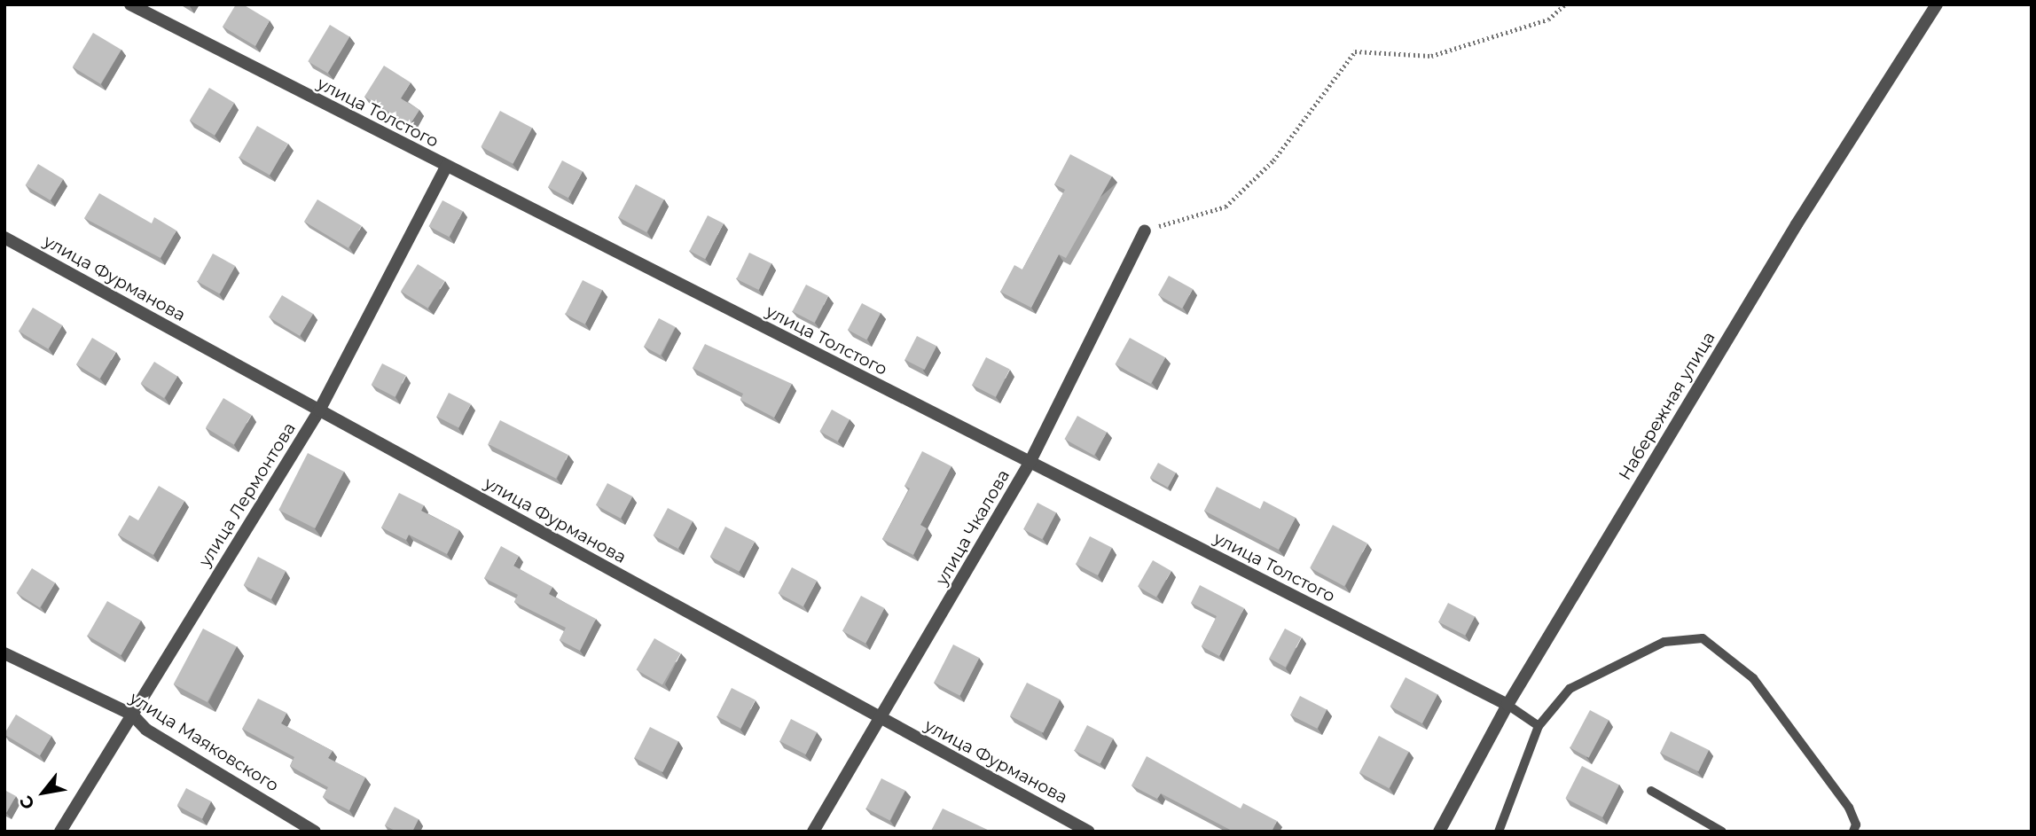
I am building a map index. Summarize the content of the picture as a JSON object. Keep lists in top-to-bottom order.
{
  "streets": {
    "street": [
      "улица Толстого",
      "улица Фурманова",
      "Набережная улица",
      "улица Лермонтова",
      "улица Чкалова",
      "улица Маяковского"
    ]
  },
  "crossings": [
    ["улица Толстого", "Набережная улица"],
    ["улица Толстого", "улица Лермонтова"],
    ["улица Толстого", "улица Чкалова"],
    ["улица Фурманова", "улица Лермонтова"],
    ["улица Фурманова", "улица Чкалова"],
    ["улица Лермонтова", "улица Маяковского"]
  ],
  "north": "bottom left"
}
